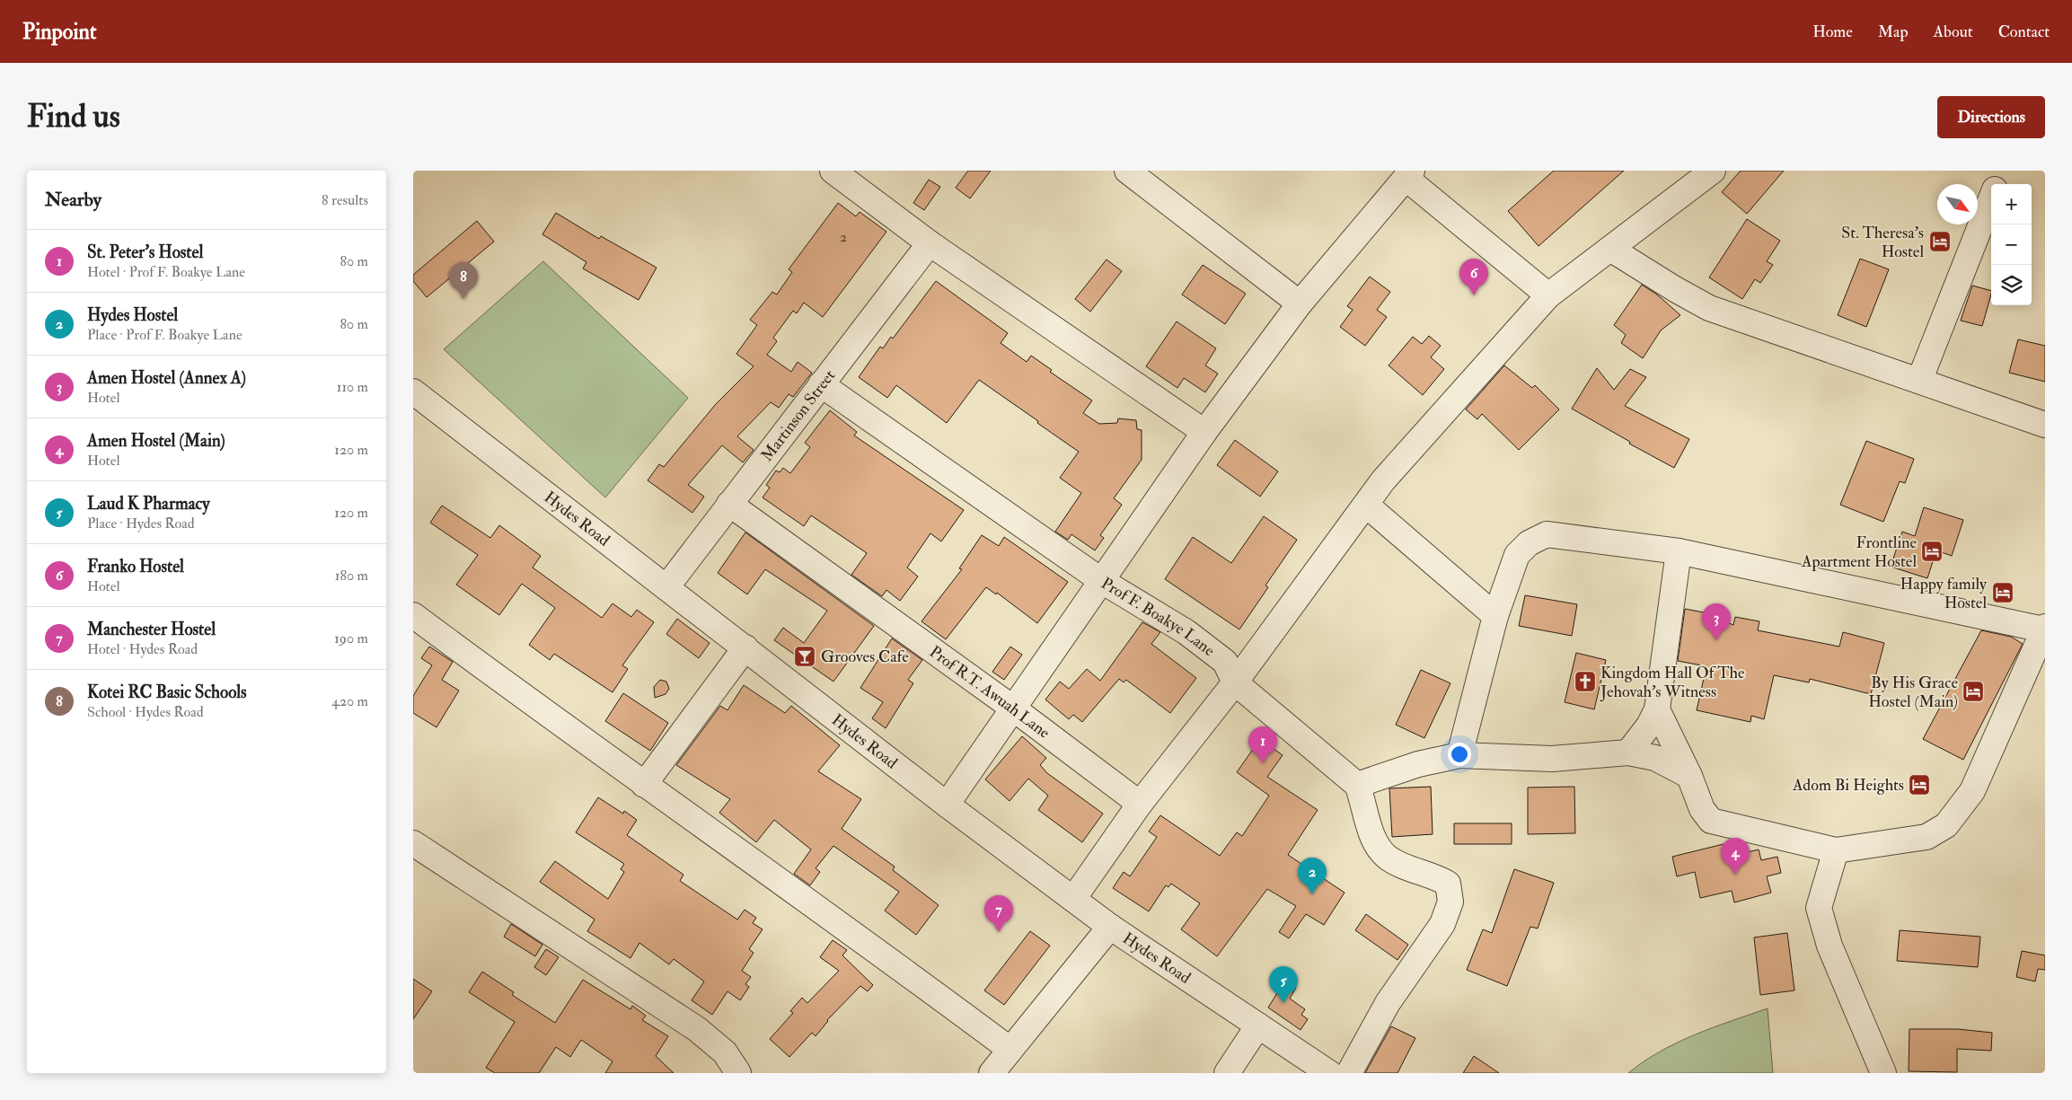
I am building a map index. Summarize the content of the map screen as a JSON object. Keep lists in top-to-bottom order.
{
  "streets": {
    "street": [
      "Martinson Street",
      "Hydes Road",
      "Prof F. Boakye Lane",
      "Prof R.T. Awuah Lane"
    ]
  },
  "crossings": [
    ["Martinson Street", "Hydes Road"],
    ["Martinson Street", "Prof F. Boakye Lane"],
    ["Martinson Street", "Prof R.T. Awuah Lane"]
  ],
  "places": {
    "hotel": [
      "St. Theresa's Hostel",
      "Frontline Apartment Hostel",
      "Happy family Hostel",
      "By His Grace Hostel (Main)",
      "Adom Bi Heights"
    ],
    "bar": ["Grooves Cafe"],
    "church": ["Kingdom Hall Of The Jehovah's Witness"]
  },
  "house_numbers": ["2"],
  "north": "bottom right",
  "page": {
    "header": "Pinpoint",
    "nav": [
      "Home",
      "Map",
      "About",
      "Contact"
    ],
    "buttons": "Directions",
    "title": "Find us",
    "heading": ["Nearby", "8 results"],
    "map_buttons": ["+", "−"],
    "list": [
      {
        "mark": "1",
        "name": "St. Peter's Hostel",
        "note": "Hotel · Prof F. Boakye Lane",
        "value": "80 m"
      },
      {
        "mark": "2",
        "name": "Hydes Hostel",
        "note": "Place · Prof F. Boakye Lane",
        "value": "80 m"
      },
      {
        "mark": "3",
        "name": "Amen Hostel (Annex A)",
        "note": "Hotel",
        "value": "110 m"
      },
      {
        "mark": "4",
        "name": "Amen Hostel (Main)",
        "note": "Hotel",
        "value": "120 m"
      },
      {
        "mark": "5",
        "name": "Laud K Pharmacy",
        "note": "Place · Hydes Road",
        "value": "120 m"
      },
      {
        "mark": "6",
        "name": "Franko Hostel",
        "note": "Hotel",
        "value": "180 m"
      },
      {
        "mark": "7",
        "name": "Manchester Hostel",
        "note": "Hotel · Hydes Road",
        "value": "190 m"
      },
      {
        "mark": "8",
        "name": "Kotei RC Basic Schools",
        "note": "School · Hydes Road",
        "value": "420 m"
      }
    ],
    "pins": [
      "6",
      "8",
      "3",
      "1",
      "4",
      "2",
      "7",
      "5"
    ]
  }
}
